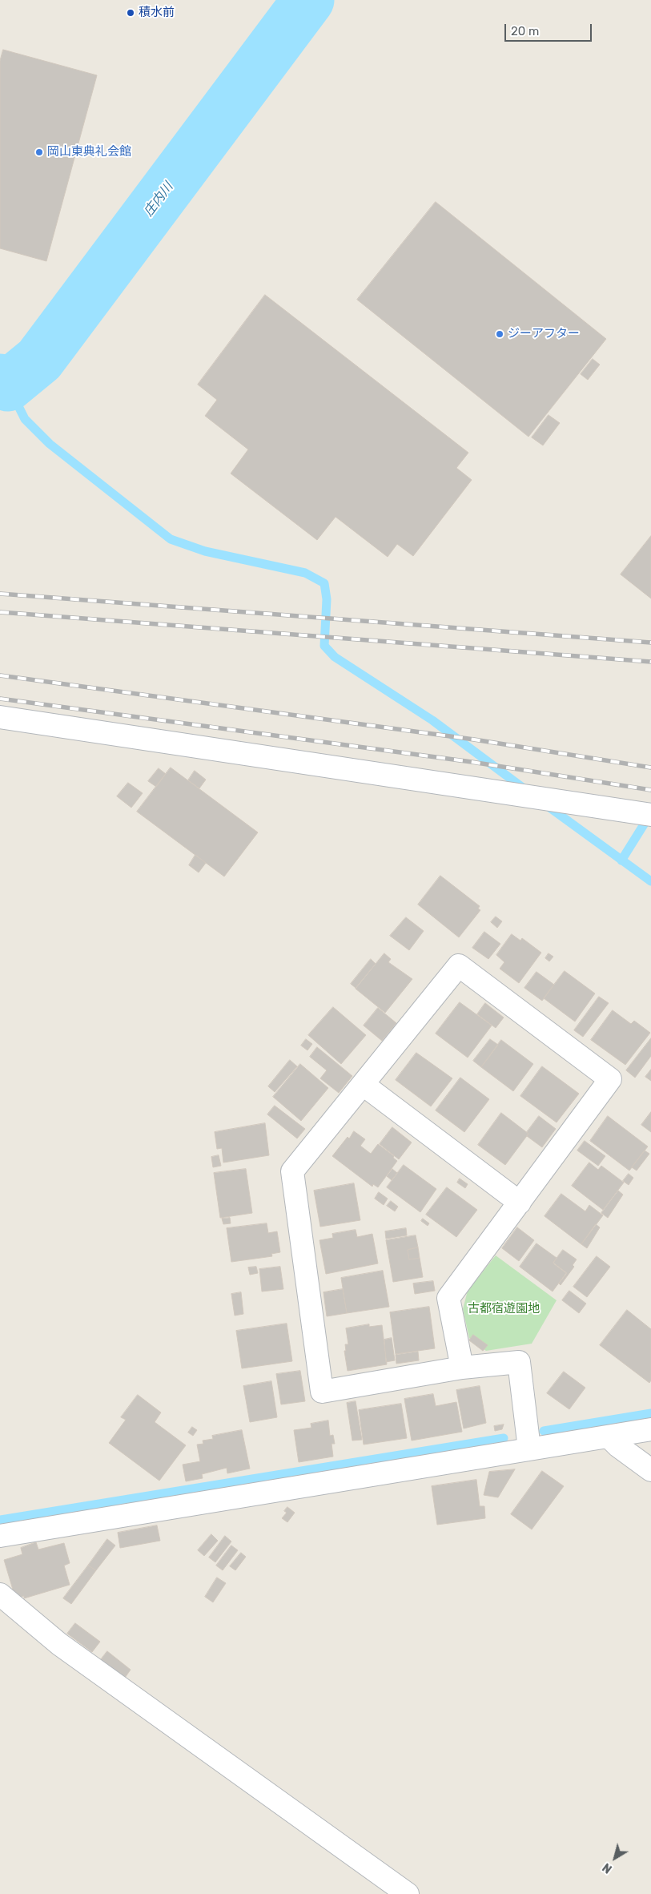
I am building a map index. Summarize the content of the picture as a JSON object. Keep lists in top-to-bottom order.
{
  "water": ["庄内川"],
  "parks": ["古都宿遊園地"],
  "places": ["積水前", "岡山東典礼会館", "ジーアフター"],
  "scale_bar": "20 m",
  "north": "bottom left"
}
